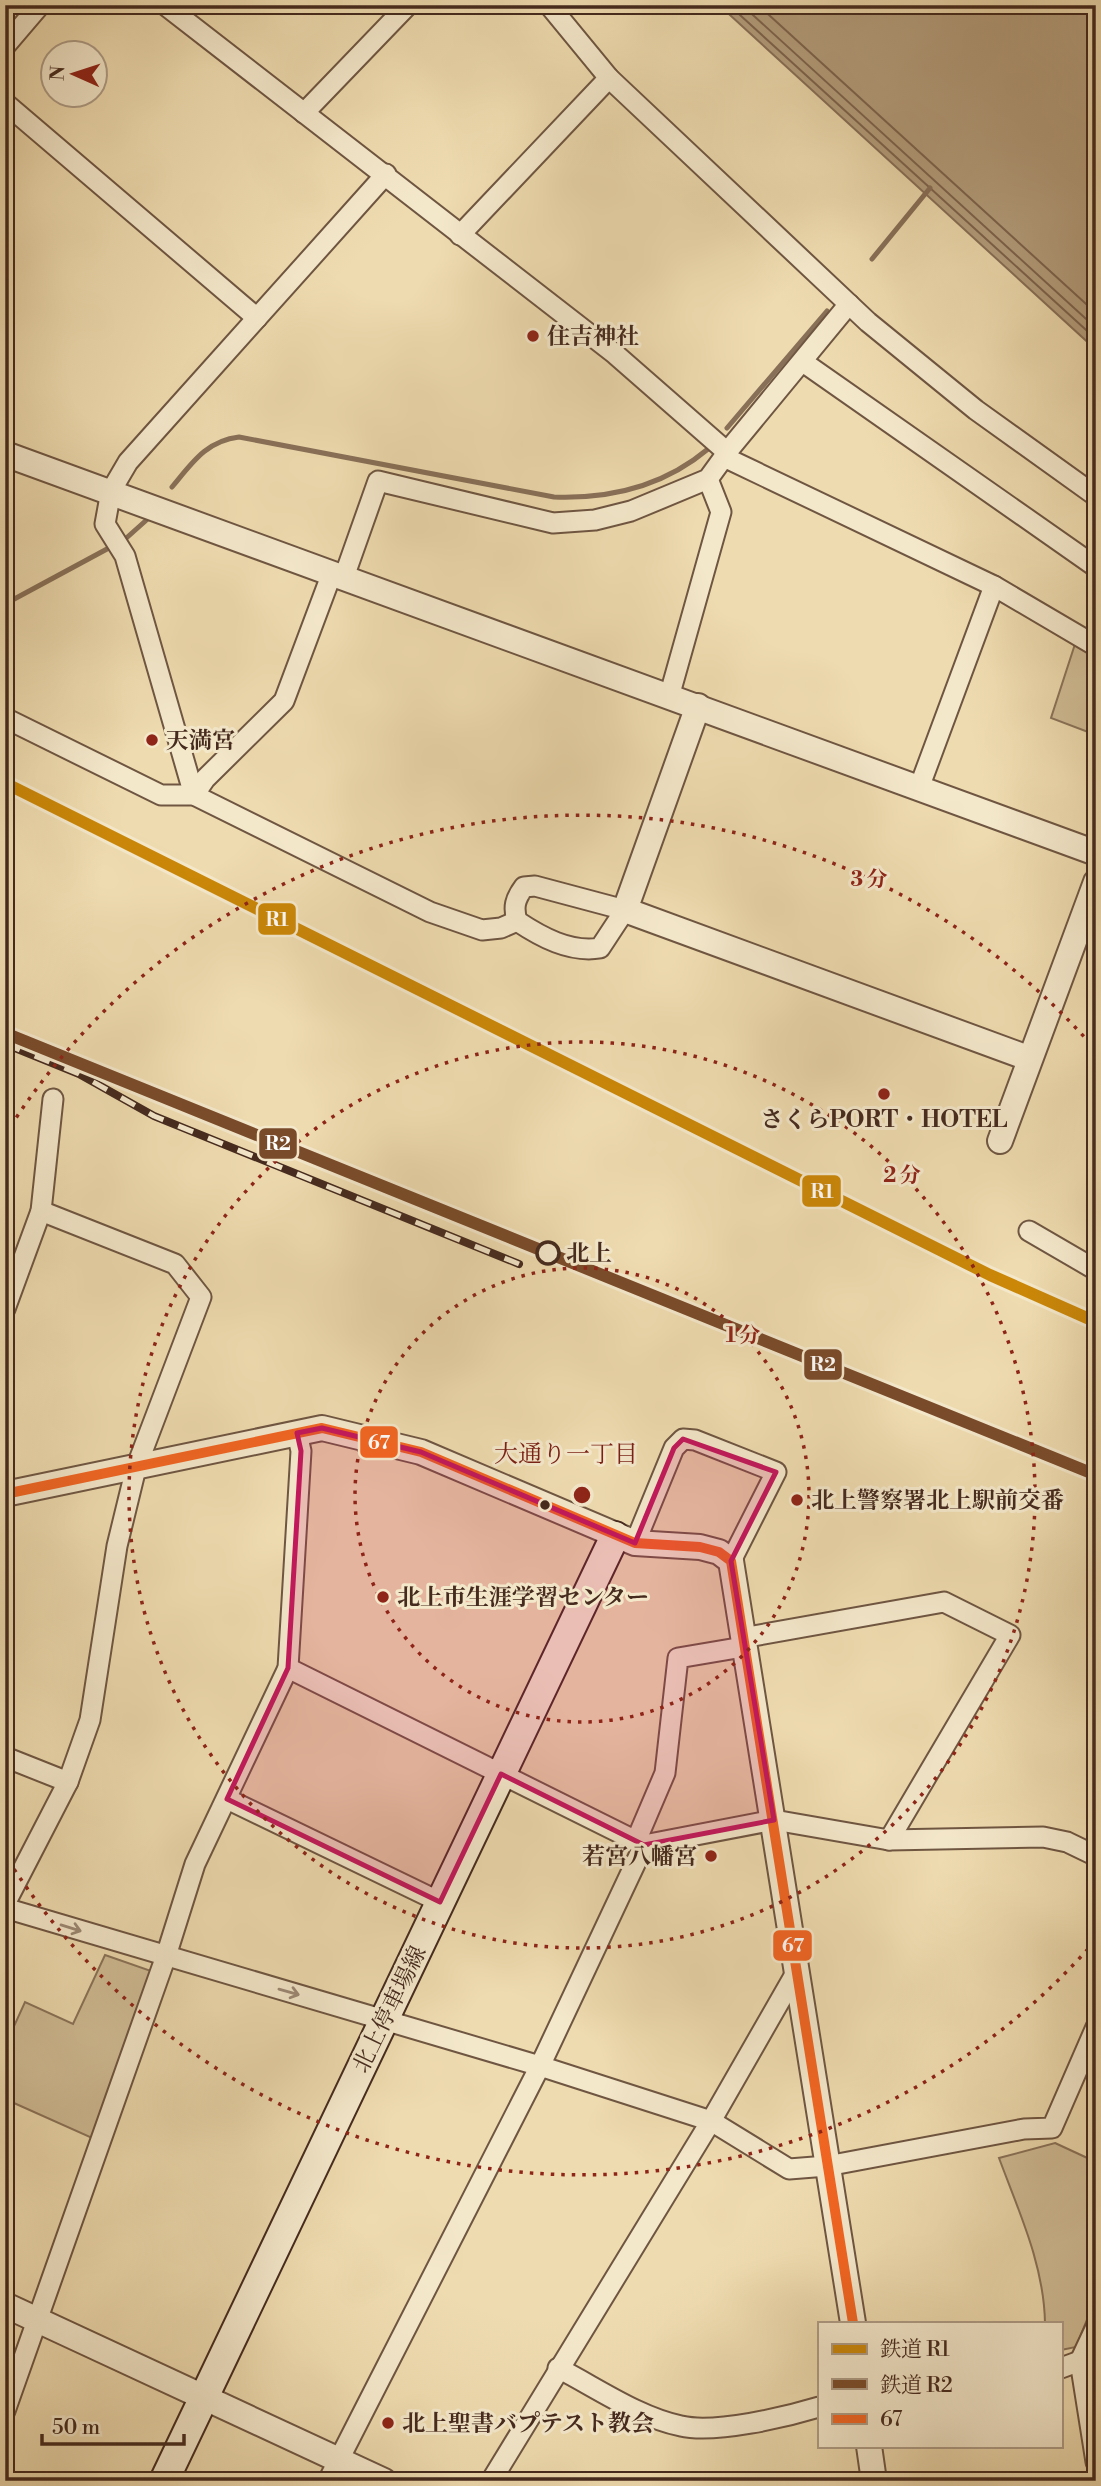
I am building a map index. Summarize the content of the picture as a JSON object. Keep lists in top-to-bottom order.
{
  "streets": {
    "main road": ["北上停車場線"]
  },
  "districts": ["大通り一丁目"],
  "places": [
    "住吉神社",
    "天満宮",
    "さくらPORT・HOTEL",
    "北上",
    "北上警察署北上駅前交番",
    "北上市生涯学習センター",
    "若宮八幡宮",
    "北上聖書バプテスト教会"
  ],
  "lines": ["rail line R1", "rail line R2", "transit line 67"],
  "legend": ["鉄道 R1", "鉄道 R2", "67"],
  "scale_bar": "50 m",
  "north": "left",
  "rings": ["3 分", "2 分", "1 分"]
}
